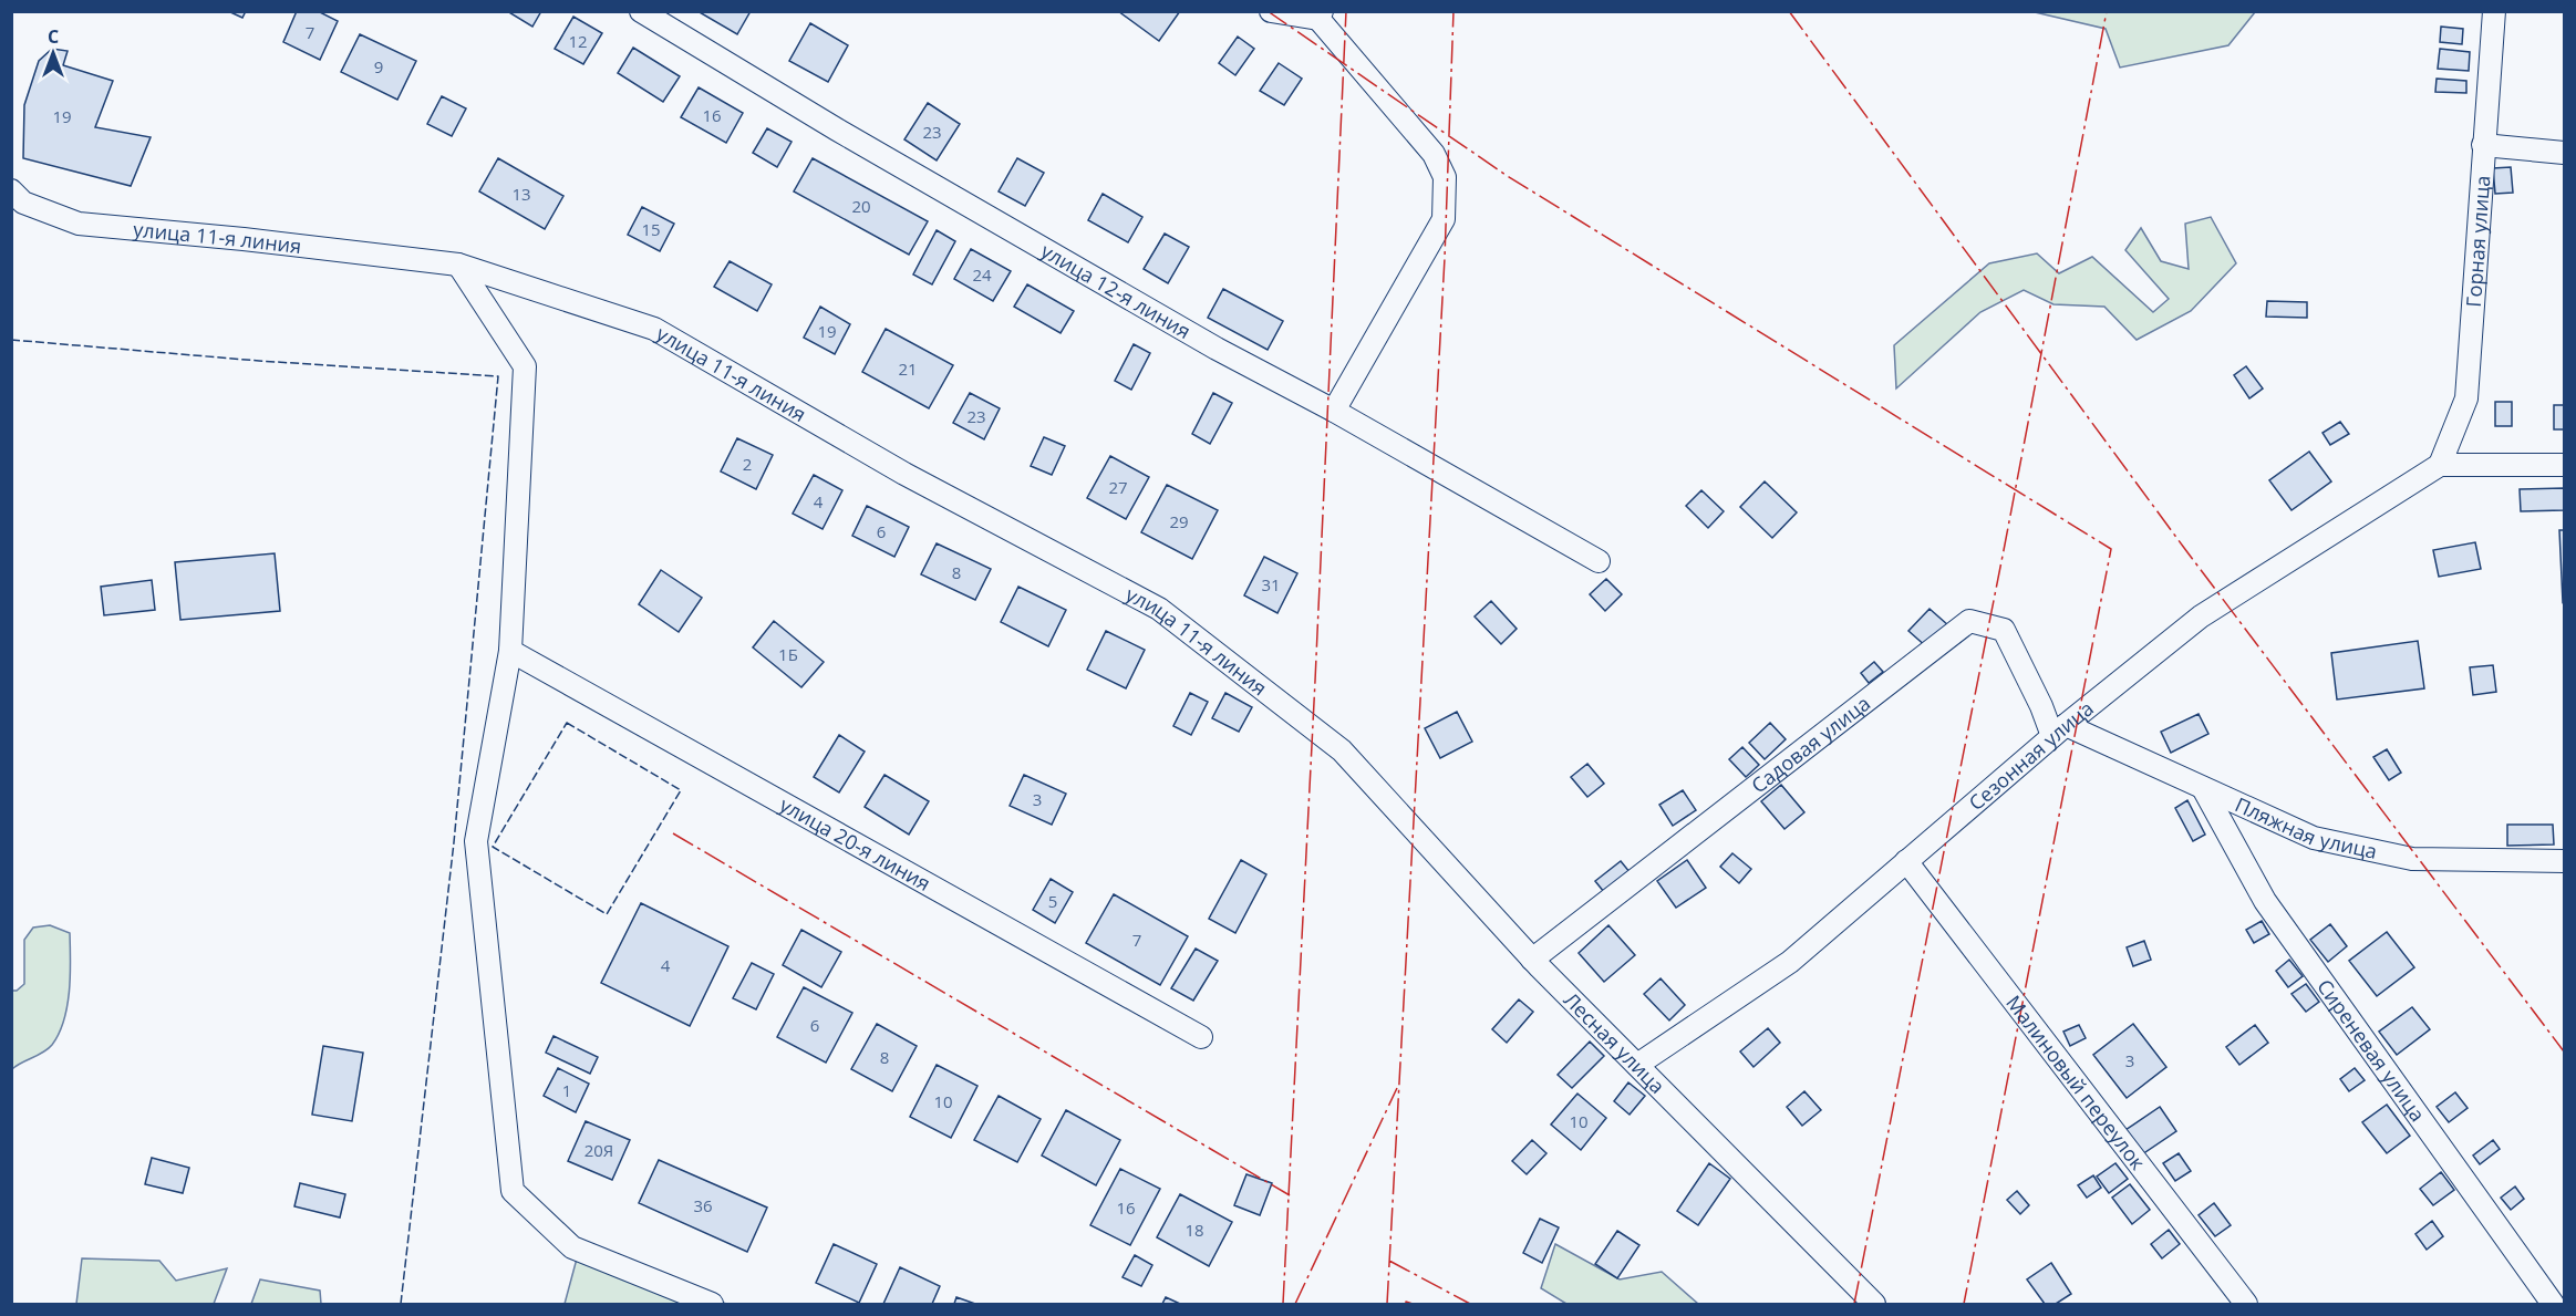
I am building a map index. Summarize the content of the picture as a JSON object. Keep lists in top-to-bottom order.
{
  "streets": {
    "street": [
      "улица 11-я линия",
      "Горная улица",
      "улица 12-я линия",
      "Садовая улица",
      "Сезонная улица",
      "Пляжная улица",
      "улица 20-я линия",
      "Лесная улица",
      "Сиреневая улица",
      "Малиновый переулок"
    ]
  },
  "crossings": [
    ["улица 11-я линия", "Лесная улица"],
    ["Горная улица", "Сезонная улица"],
    ["Садовая улица", "Сезонная улица"],
    ["Садовая улица", "Пляжная улица"],
    ["Садовая улица", "Лесная улица"],
    ["Сезонная улица", "Пляжная улица"],
    ["Сезонная улица", "Лесная улица"],
    ["Сезонная улица", "Малиновый переулок"],
    ["Пляжная улица", "Сиреневая улица"]
  ],
  "house_numbers": [
    "7",
    "12",
    "9",
    "16",
    "19",
    "23",
    "13",
    "20",
    "15",
    "24",
    "19",
    "21",
    "23",
    "2",
    "27",
    "4",
    "29",
    "6",
    "8",
    "31",
    "1Б",
    "3",
    "5",
    "7",
    "4",
    "6",
    "8",
    "3",
    "1",
    "10",
    "10",
    "20Я",
    "36",
    "16",
    "18"
  ],
  "north": "top"
}
